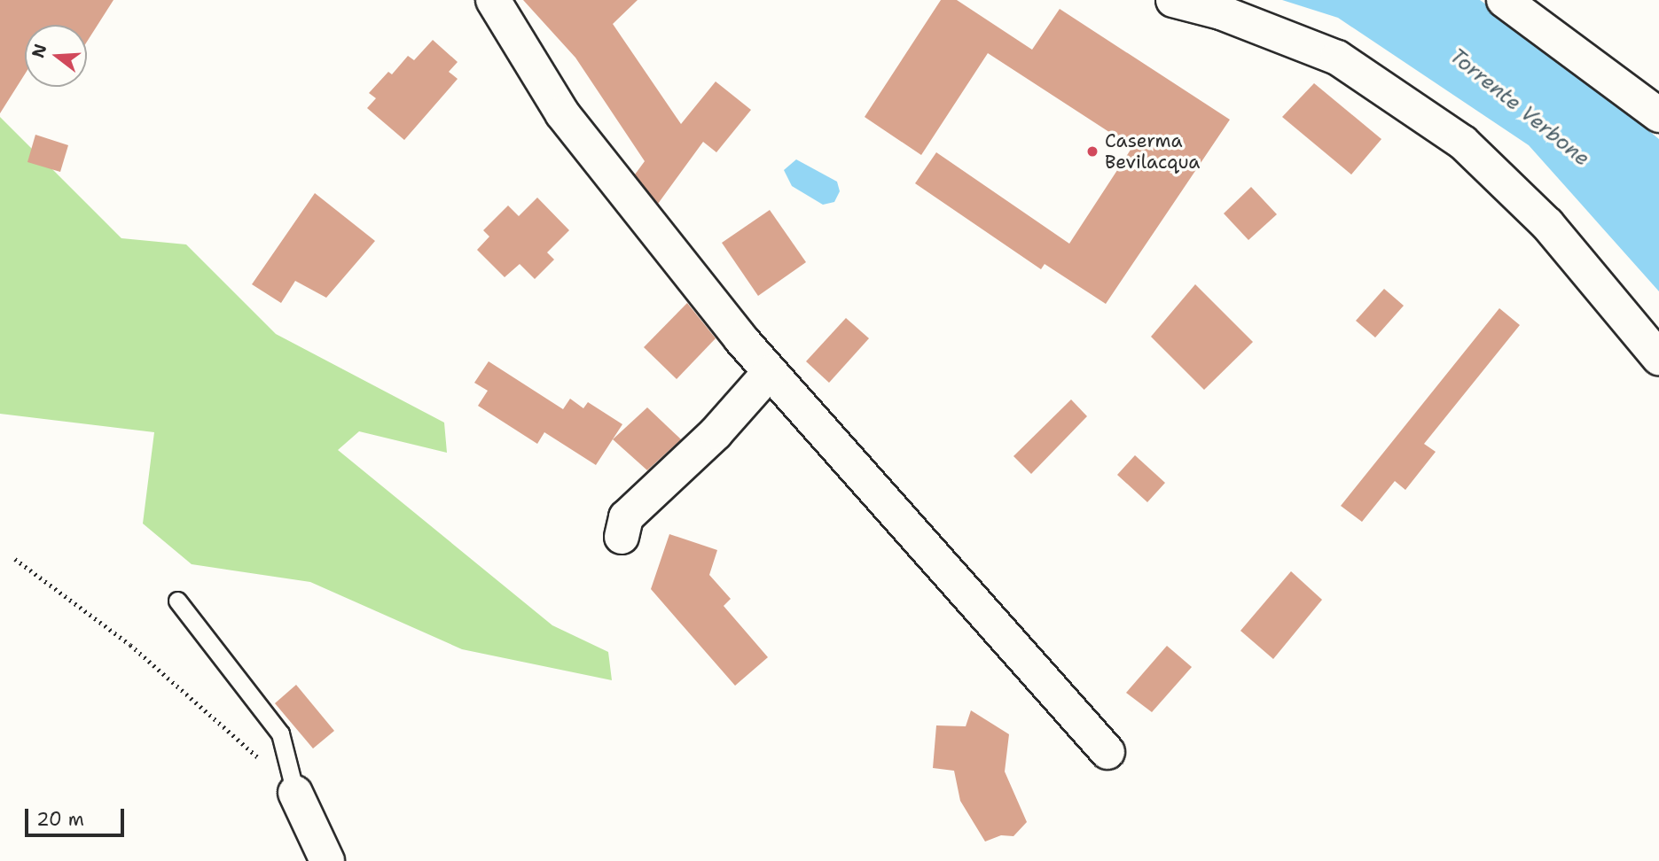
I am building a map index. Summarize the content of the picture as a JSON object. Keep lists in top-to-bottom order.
{
  "water": ["Torrente Verbone"],
  "places": ["Caserma Bevilacqua"],
  "scale_bar": "20 m",
  "north": "left"
}
